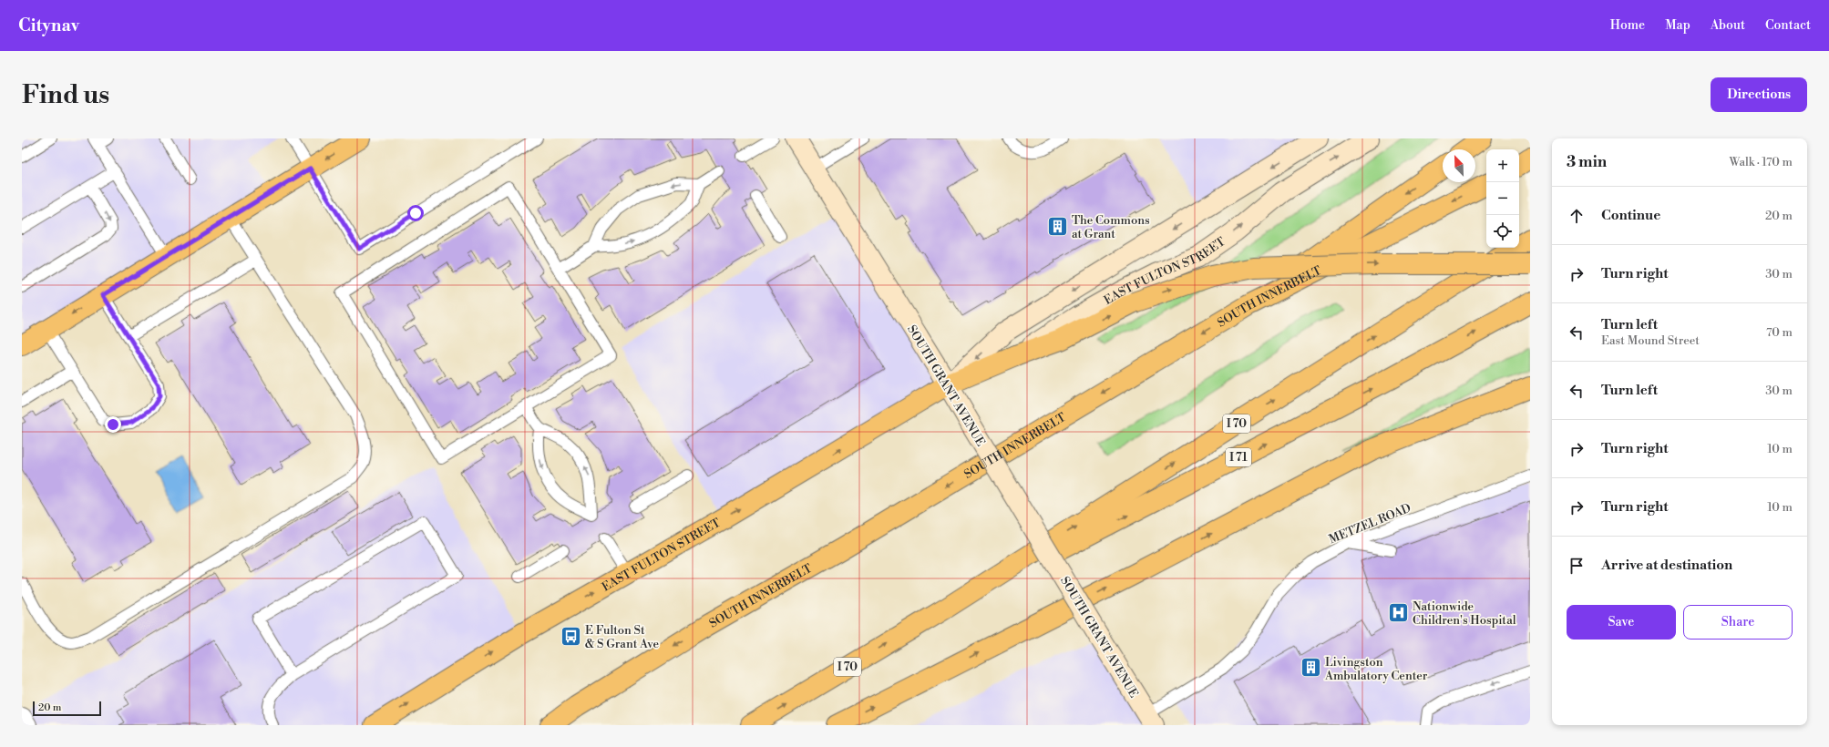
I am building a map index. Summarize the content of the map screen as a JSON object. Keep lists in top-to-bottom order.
{
  "streets": {
    "main road": [
      "EAST FULTON STREET",
      "SOUTH INNERBELT",
      "I 70",
      "I 71"
    ],
    "street": ["SOUTH GRANT AVENUE"],
    "lane": ["METZEL ROAD"]
  },
  "crossings": [
    ["EAST FULTON STREET", "SOUTH GRANT AVENUE"],
    ["SOUTH GRANT AVENUE", "METZEL ROAD"],
    ["I 70", "I 71"]
  ],
  "places": {
    "building": ["The Commons at Grant", "Livingston Ambulatory Center"],
    "hospital": ["Nationwide Children's Hospital"],
    "bus stop": ["E Fulton St & S Grant Ave"]
  },
  "scale_bar": "20 m",
  "north": "top left",
  "page": {
    "header": "Citynav",
    "nav": [
      "Home",
      "Map",
      "About",
      "Contact"
    ],
    "buttons": [
      "Directions",
      ["Save", "Share"]
    ],
    "title": "Find us",
    "heading": ["3 min", "Walk · 170 m"],
    "map_buttons": ["+", "−"],
    "list": [
      ["Continue", "20 m"],
      ["Turn right", "30 m"],
      ["Turn left", "East Mound Street", "70 m"],
      ["Turn left", "30 m"],
      ["Turn right", "10 m"],
      ["Turn right", "10 m"],
      "Arrive at destination"
    ],
    "scale": "20 m"
  }
}
